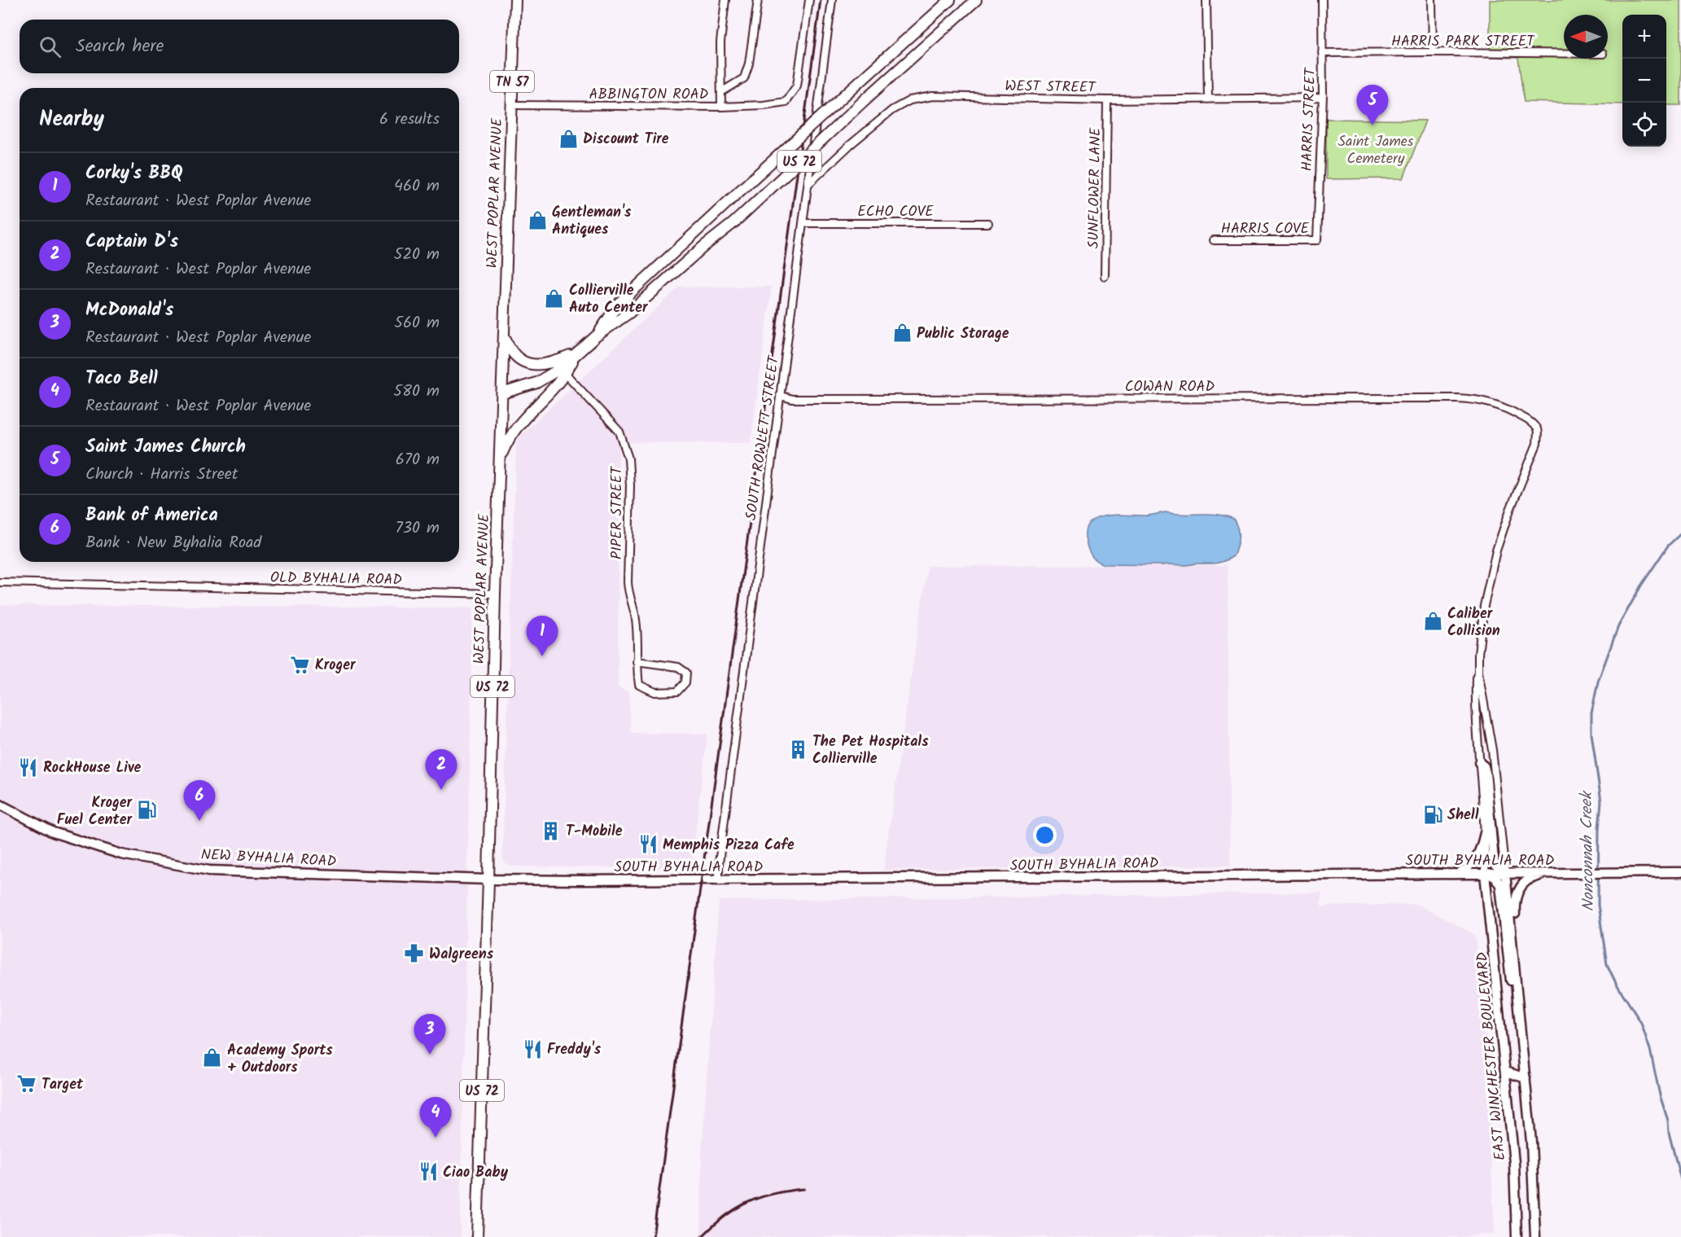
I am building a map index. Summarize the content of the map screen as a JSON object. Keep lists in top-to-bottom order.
{
  "streets": {
    "main road": [
      "TN 57",
      "US 72",
      "WEST POPLAR AVENUE",
      "NEW BYHALIA ROAD",
      "SOUTH BYHALIA ROAD",
      "EAST WINCHESTER BOULEVARD"
    ],
    "street": [
      "HARRIS PARK STREET",
      "WEST STREET",
      "ABBINGTON ROAD",
      "HARRIS STREET",
      "SUNFLOWER LANE",
      "ECHO COVE",
      "HARRIS COVE",
      "COWAN ROAD",
      "SOUTH ROWLETT STREET",
      "PIPER STREET",
      "OLD BYHALIA ROAD"
    ]
  },
  "crossings": [
    ["HARRIS PARK STREET", "HARRIS STREET"],
    ["WEST STREET", "HARRIS STREET"],
    ["WEST STREET", "SUNFLOWER LANE"],
    ["WEST STREET", "SOUTH ROWLETT STREET"],
    ["ABBINGTON ROAD", "WEST POPLAR AVENUE"],
    ["HARRIS STREET", "HARRIS COVE"],
    ["US 72", "WEST POPLAR AVENUE"],
    ["US 72", "PIPER STREET"],
    ["WEST POPLAR AVENUE", "OLD BYHALIA ROAD"],
    ["WEST POPLAR AVENUE", "NEW BYHALIA ROAD"],
    ["WEST POPLAR AVENUE", "SOUTH BYHALIA ROAD"],
    ["ECHO COVE", "SOUTH ROWLETT STREET"],
    ["COWAN ROAD", "SOUTH ROWLETT STREET"],
    ["SOUTH ROWLETT STREET", "SOUTH BYHALIA ROAD"],
    ["NEW BYHALIA ROAD", "SOUTH BYHALIA ROAD"],
    ["SOUTH BYHALIA ROAD", "EAST WINCHESTER BOULEVARD"]
  ],
  "water": ["Nonconnah Creek"],
  "parks": ["Saint James Cemetery"],
  "places": {
    "shop": [
      "Discount Tire",
      "Gentleman's Antiques",
      "Collierville Auto Center",
      "Public Storage",
      "Caliber Collision",
      "Academy Sports + Outdoors"
    ],
    "supermarket": ["Kroger", "Target"],
    "building": ["The Pet Hospitals Collierville", "T-Mobile"],
    "restaurant": [
      "RockHouse Live",
      "Memphis Pizza Cafe",
      "Freddy's",
      "Ciao Baby"
    ],
    "fuel station": ["Kroger Fuel Center", "Shell"],
    "pharmacy": ["Walgreens"]
  },
  "north": "left",
  "page": {
    "map_buttons": ["+", "−"],
    "search": "Search here",
    "pins": [
      "5",
      "1",
      "2",
      "6",
      "3",
      "4"
    ],
    "heading": ["Nearby", "6 results"],
    "list": [
      {
        "mark": "1",
        "name": "Corky's BBQ",
        "note": "Restaurant · West Poplar Avenue",
        "value": "460 m"
      },
      {
        "mark": "2",
        "name": "Captain D's",
        "note": "Restaurant · West Poplar Avenue",
        "value": "520 m"
      },
      {
        "mark": "3",
        "name": "McDonald's",
        "note": "Restaurant · West Poplar Avenue",
        "value": "560 m"
      },
      {
        "mark": "4",
        "name": "Taco Bell",
        "note": "Restaurant · West Poplar Avenue",
        "value": "580 m"
      },
      {
        "mark": "5",
        "name": "Saint James Church",
        "note": "Church · Harris Street",
        "value": "670 m"
      },
      {
        "mark": "6",
        "name": "Bank of America",
        "note": "Bank · New Byhalia Road",
        "value": "730 m"
      }
    ]
  }
}
